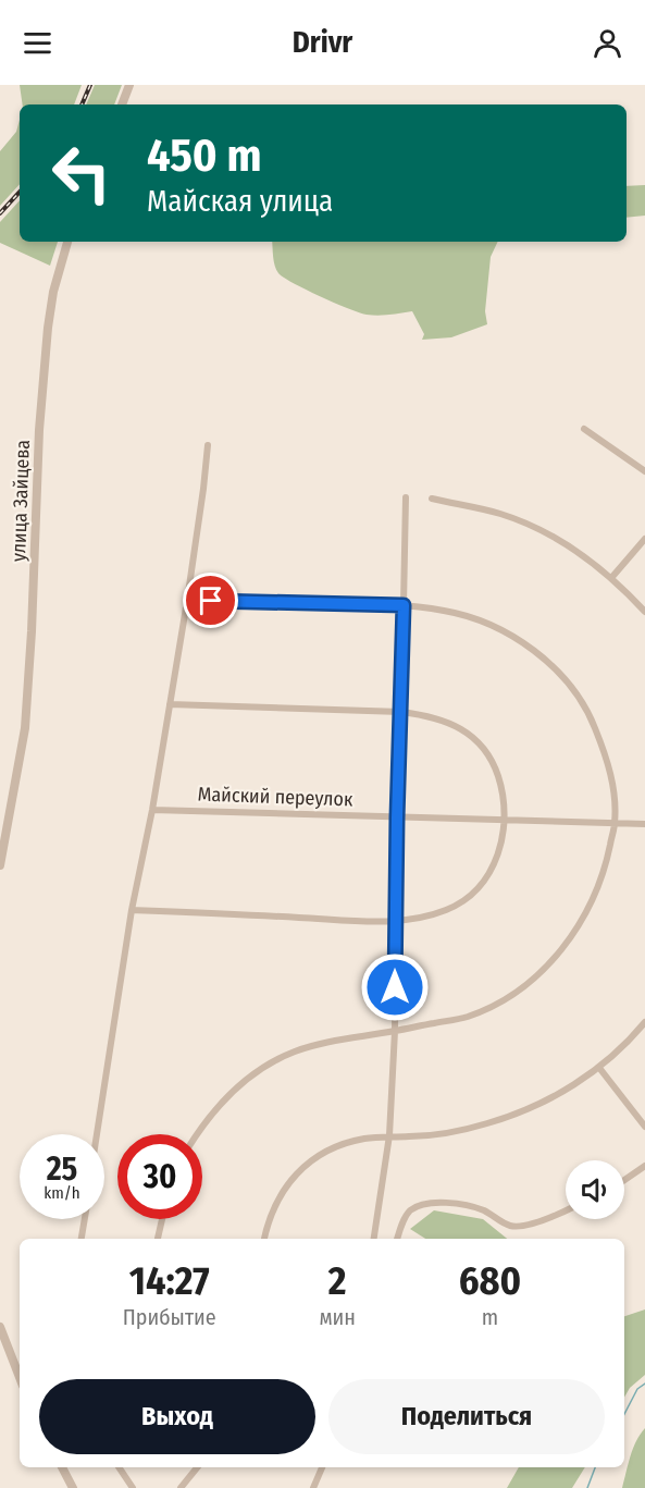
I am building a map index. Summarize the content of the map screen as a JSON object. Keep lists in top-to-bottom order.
{
  "streets": {
    "street": ["улица Зайцева", "Майский переулок"]
  },
  "page": {
    "header": "Drivr",
    "turn": ["450 m", "Майская улица"],
    "speed": "25 km/h",
    "limit": "30",
    "eta": [
      "14:27",
      "Прибытие",
      "2",
      "мин",
      "680",
      "m"
    ],
    "buttons": ["Выход", "Поделиться"]
  }
}
